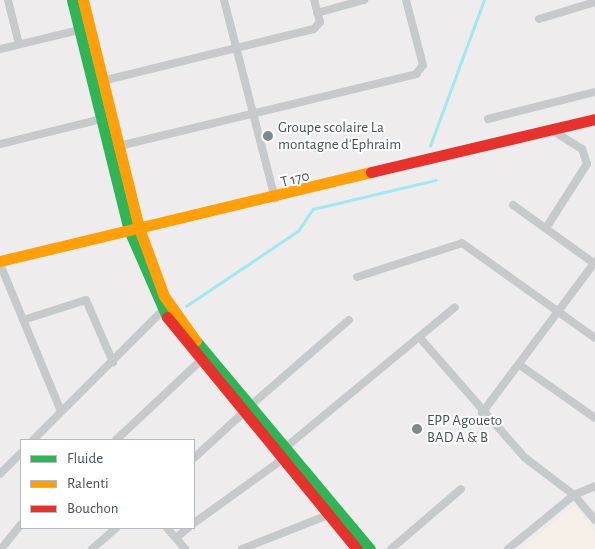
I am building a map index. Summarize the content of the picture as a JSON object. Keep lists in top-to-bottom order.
{
  "streets": {
    "street": ["T 170"]
  },
  "places": ["Groupe scolaire La montagne d'Ephraim", "EPP Agoueto BAD A & B"],
  "legend": ["Fluide", "Ralenti", "Bouchon"]
}
